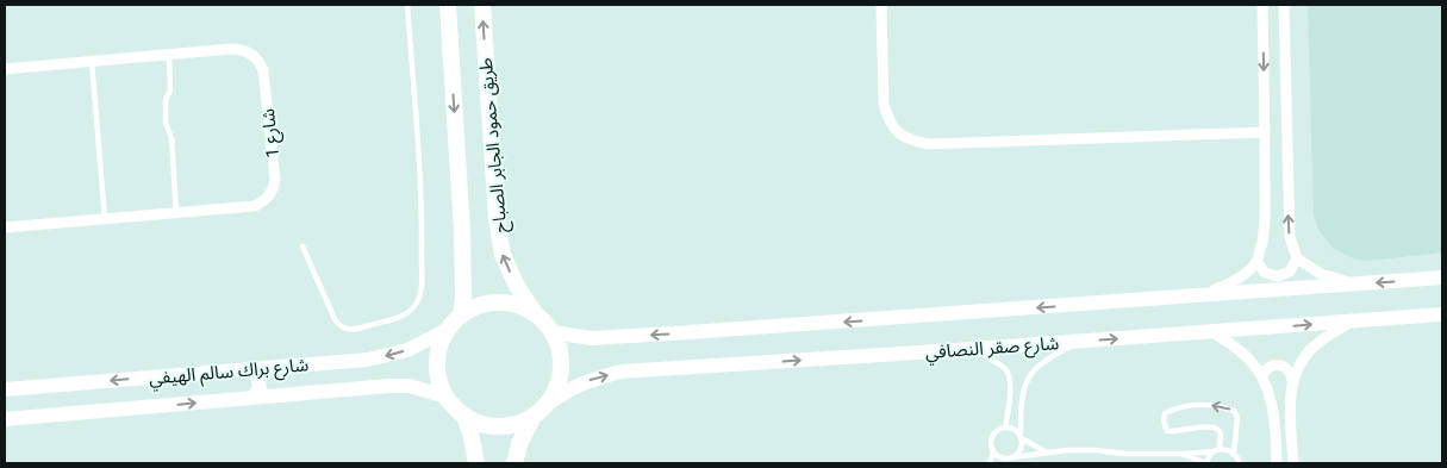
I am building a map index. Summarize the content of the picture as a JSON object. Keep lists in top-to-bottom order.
{
  "streets": {
    "main road": ["طريق حمود الجابر الصباح", "شارع صقر النصافي", "شارع براك سالم الهيفي"],
    "street": ["شارع 1"]
  },
  "crossings": [
    ["طريق حمود الجابر الصباح", "شارع صقر النصافي"],
    ["طريق حمود الجابر الصباح", "شارع براك سالم الهيفي"],
    ["شارع صقر النصافي", "شارع براك سالم الهيفي"]
  ]
}
